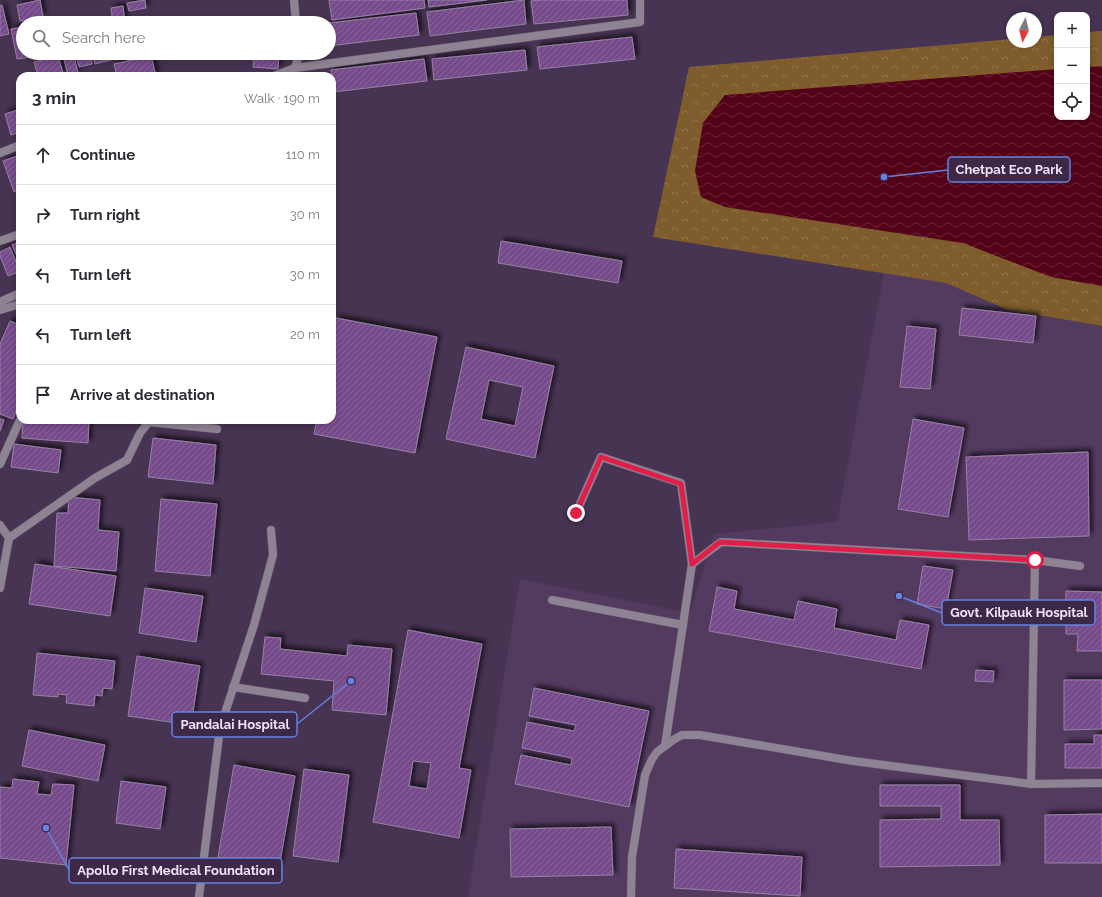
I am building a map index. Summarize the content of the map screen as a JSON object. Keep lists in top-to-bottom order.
{
  "places": [
    "Chetpat Eco Park",
    "Govt. Kilpauk Hospital",
    "Pandalai Hospital",
    "Apollo First Medical Foundation"
  ],
  "north": "bottom",
  "page": {
    "map_buttons": ["+", "−"],
    "search": "Search here",
    "heading": ["3 min", "Walk · 190 m"],
    "list": [
      ["Continue", "110 m"],
      ["Turn right", "30 m"],
      ["Turn left", "30 m"],
      ["Turn left", "20 m"],
      "Arrive at destination"
    ]
  }
}
